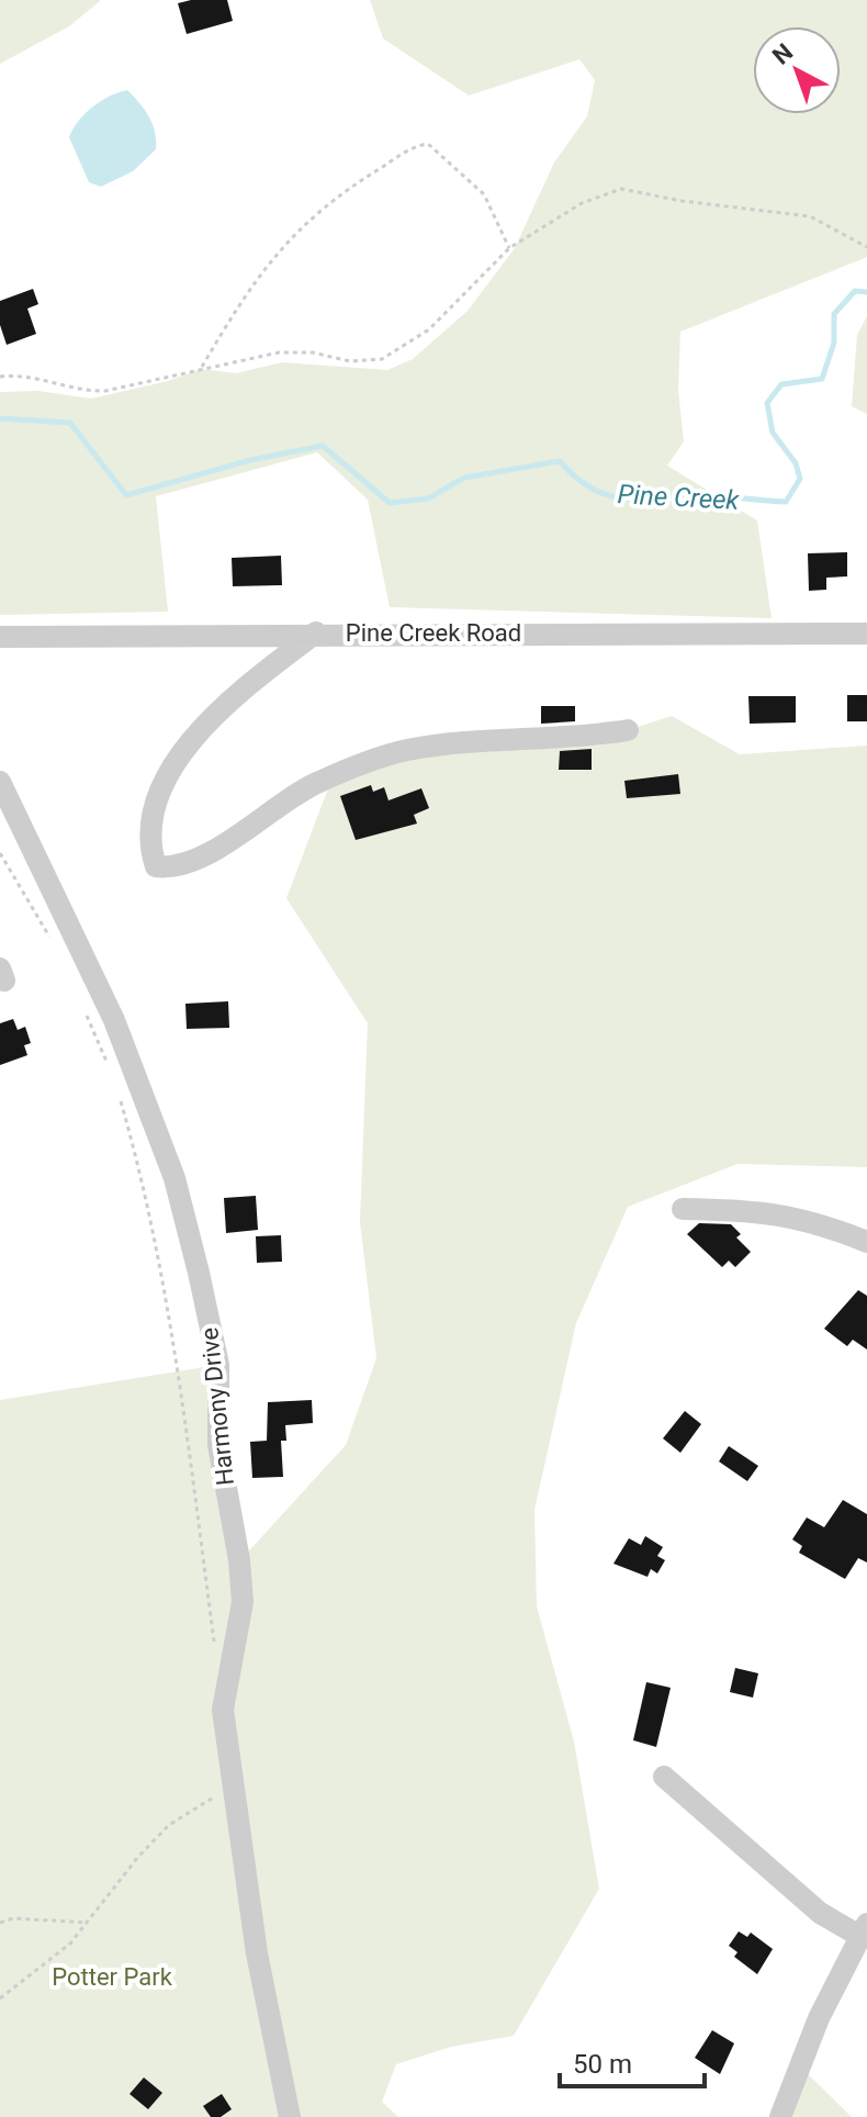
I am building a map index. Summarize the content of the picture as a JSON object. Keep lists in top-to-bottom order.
{
  "streets": {
    "street": ["Pine Creek Road", "Harmony Drive"]
  },
  "water": ["Pine Creek"],
  "parks": ["Potter Park"],
  "scale_bar": "50 m",
  "north": "top left"
}
